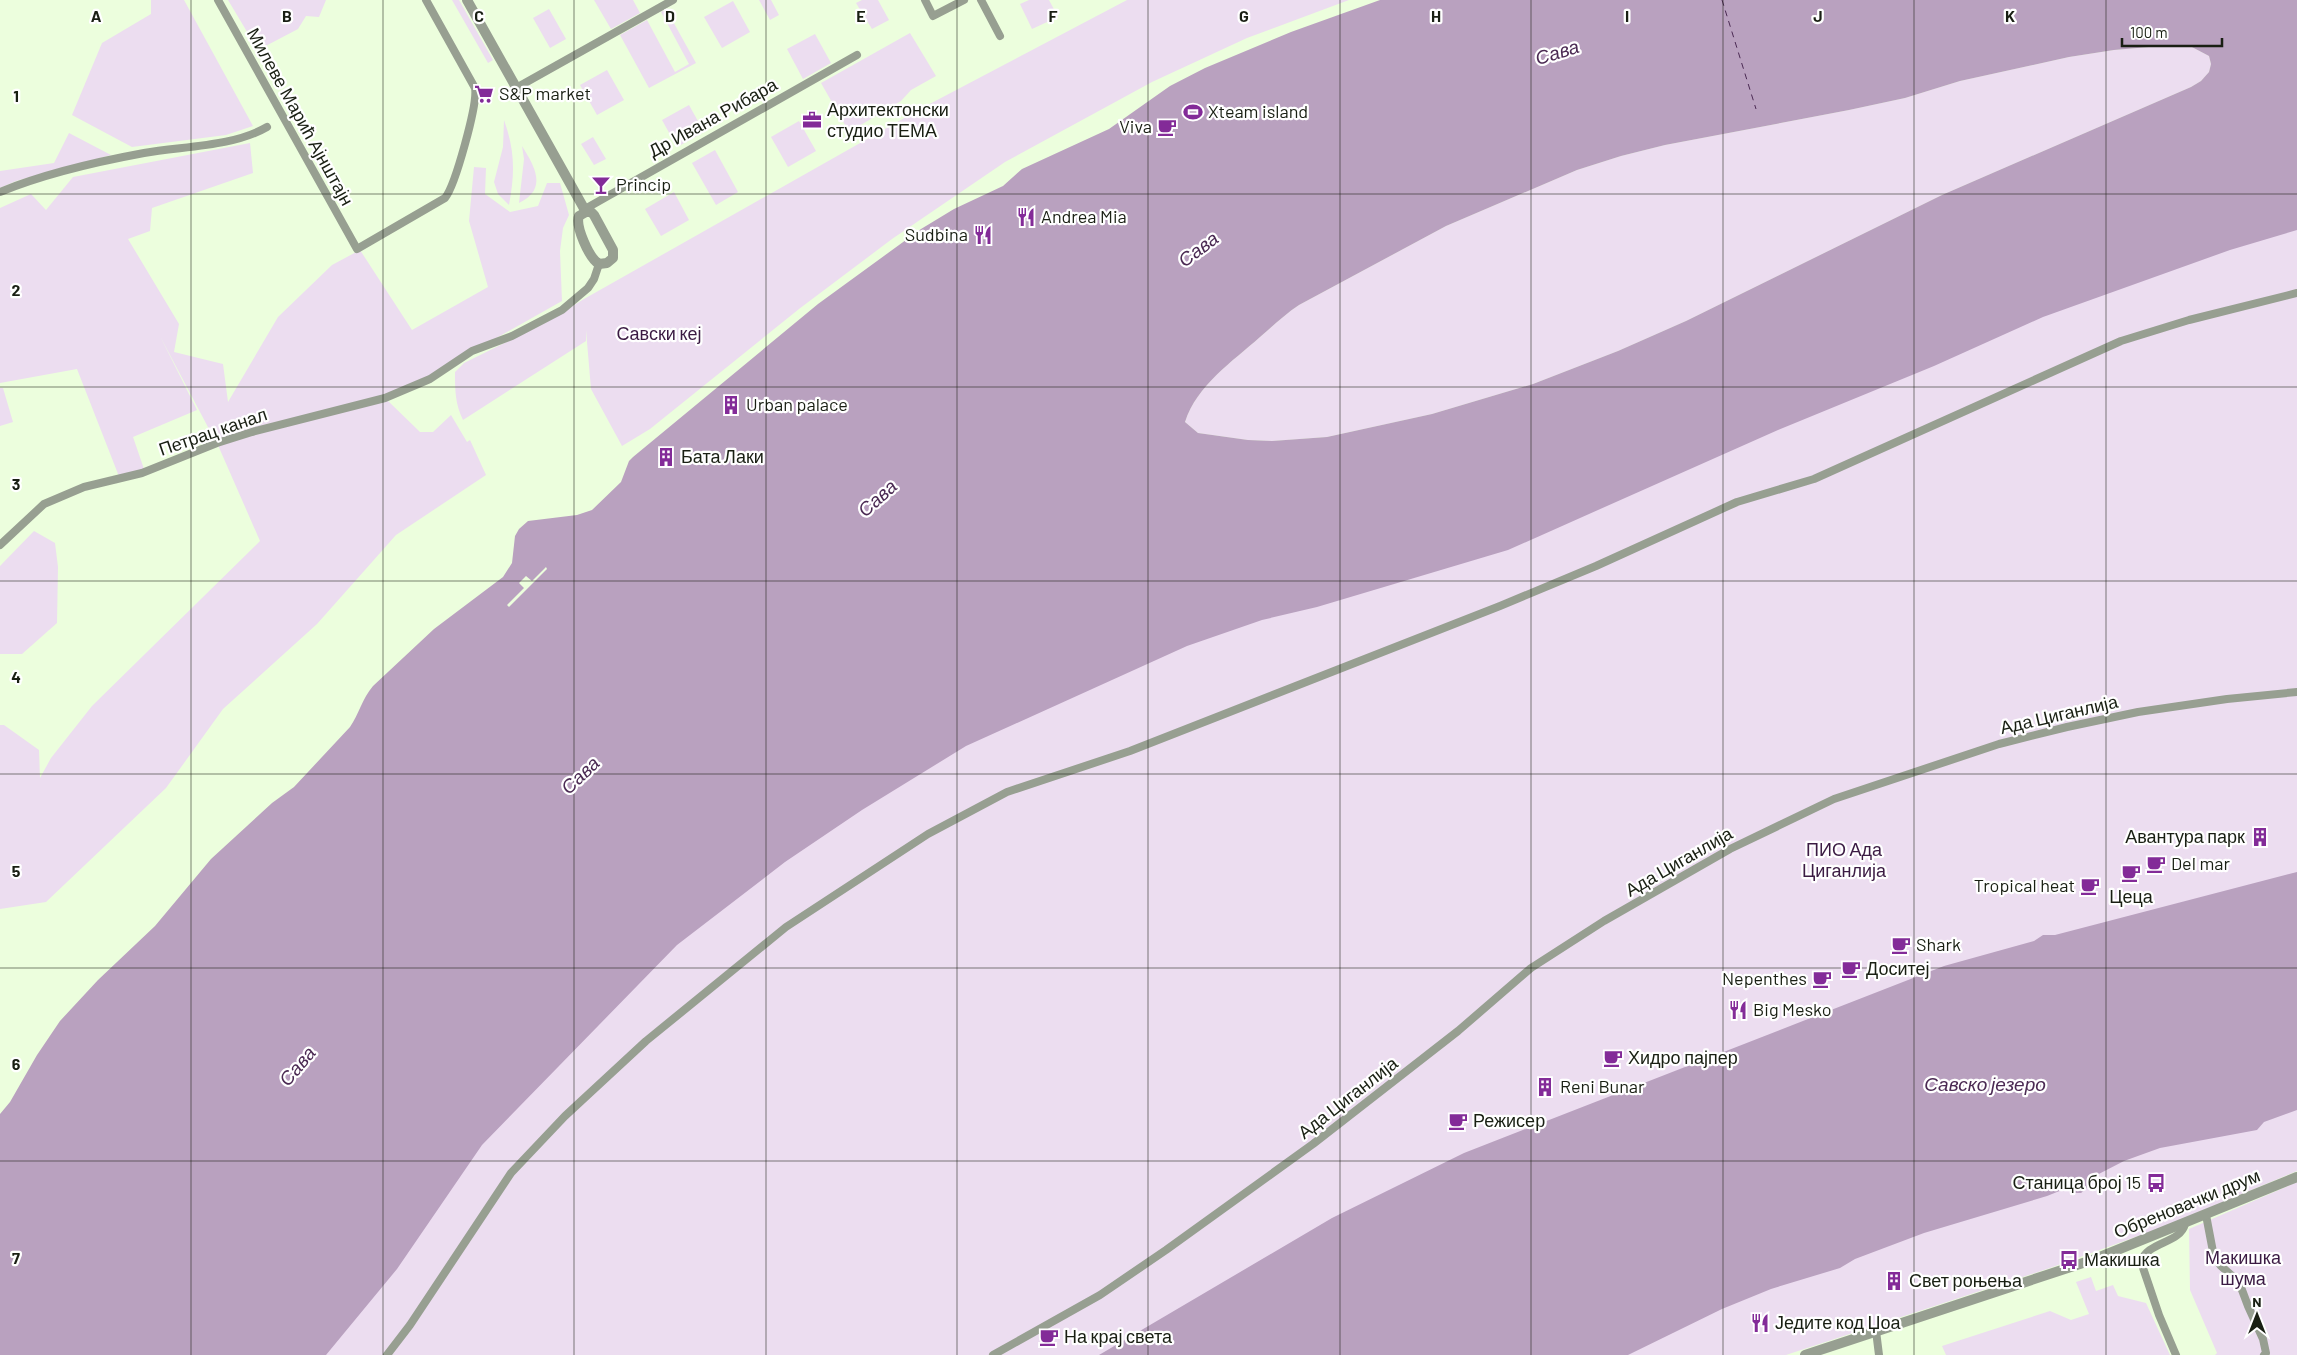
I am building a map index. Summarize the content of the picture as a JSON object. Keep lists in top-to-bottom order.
{
  "streets": {
    "street": [
      "Милеве Марић Ајнштајн",
      "Др Ивана Рибара",
      "Петрац канал",
      "Ада Циганлија",
      "Обреновачки друм"
    ]
  },
  "water": ["Сава", "Савско језеро"],
  "parks": ["Савски кеј", "ПИО Ада Циганлија", "Макишка шума"],
  "places": {
    "supermarket": ["S&P market"],
    "sports": ["Xteam island"],
    "office": ["Архитектонски студио ТЕМА"],
    "cafe": [
      "Viva",
      "Del mar",
      "Цеца",
      "Tropical heat",
      "Shark",
      "Доситеј",
      "Nepenthes",
      "Хидро пајпер",
      "Режисер",
      "На крај света"
    ],
    "bar": ["Princip"],
    "restaurant": [
      "Andrea Mia",
      "Sudbina",
      "Big Mesko",
      "Једите код Џоа"
    ],
    "building": [
      "Urban palace",
      "Бата Лаки",
      "Авантура парк",
      "Reni Bunar",
      "Свет роњења"
    ],
    "bus stop": ["Станица број 15", "Макишка"]
  },
  "scale_bar": "100 m",
  "north": "top",
  "grid": {
    "columns": [
      "A",
      "B",
      "C",
      "D",
      "E",
      "F",
      "G",
      "H",
      "I",
      "J",
      "K"
    ],
    "rows": [
      "1",
      "2",
      "3",
      "4",
      "5",
      "6",
      "7"
    ]
  }
}
